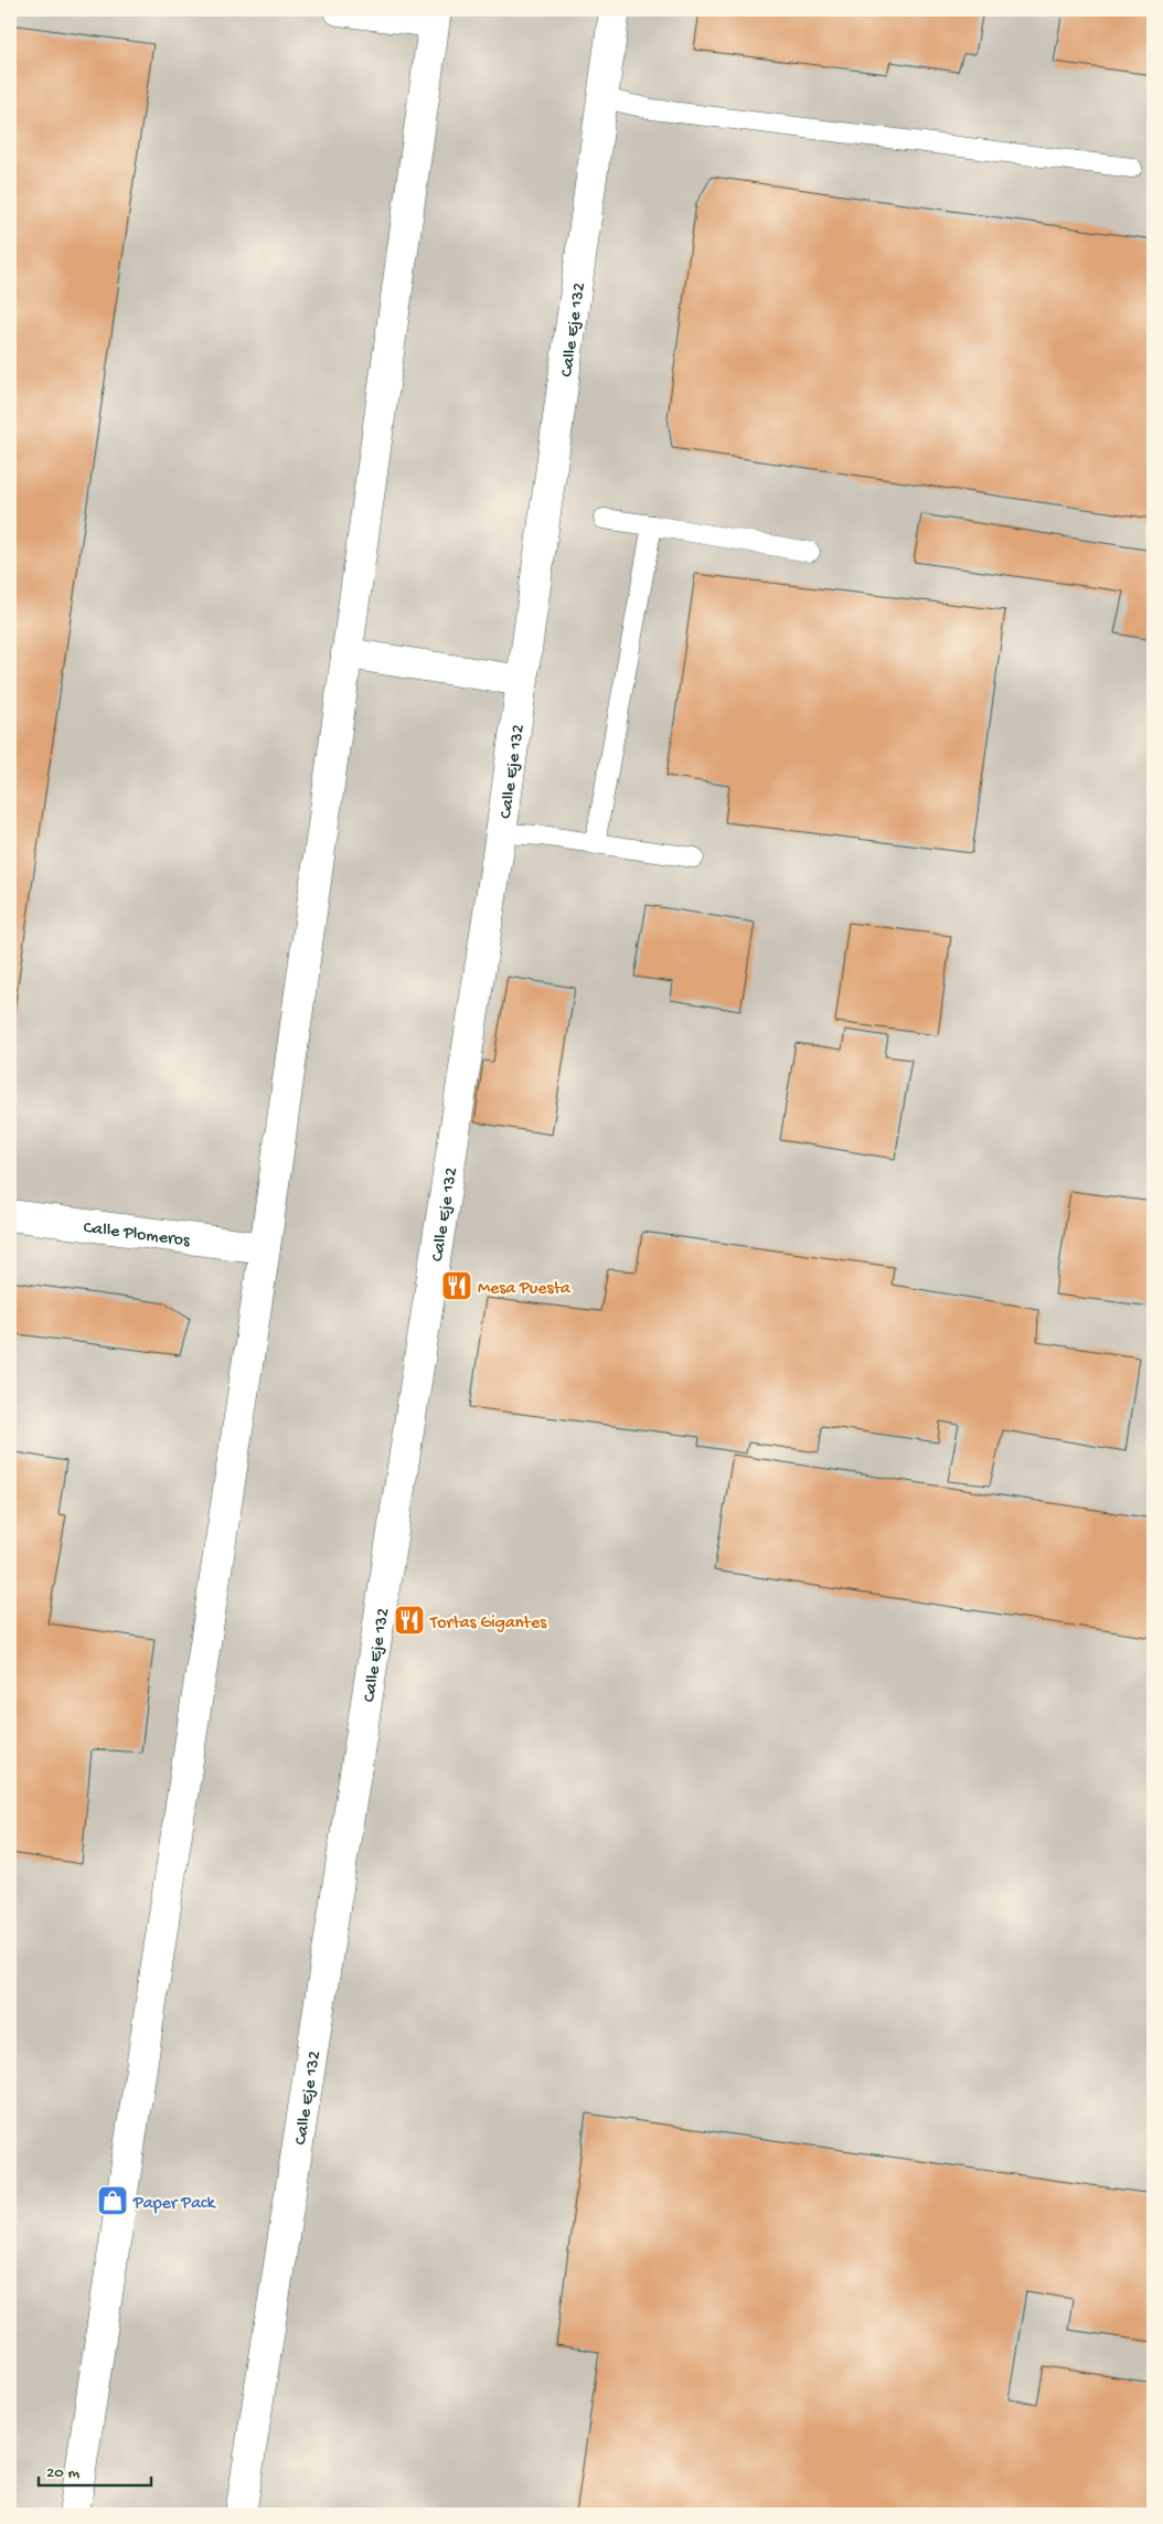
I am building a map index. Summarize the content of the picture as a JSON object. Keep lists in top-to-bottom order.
{
  "streets": {
    "street": ["Calle Eje 132", "Calle Plomeros"]
  },
  "places": {
    "restaurant": ["Mesa Puesta", "Tortas Gigantes"],
    "shop": ["Paper Pack"]
  },
  "scale_bar": "20 m"
}
